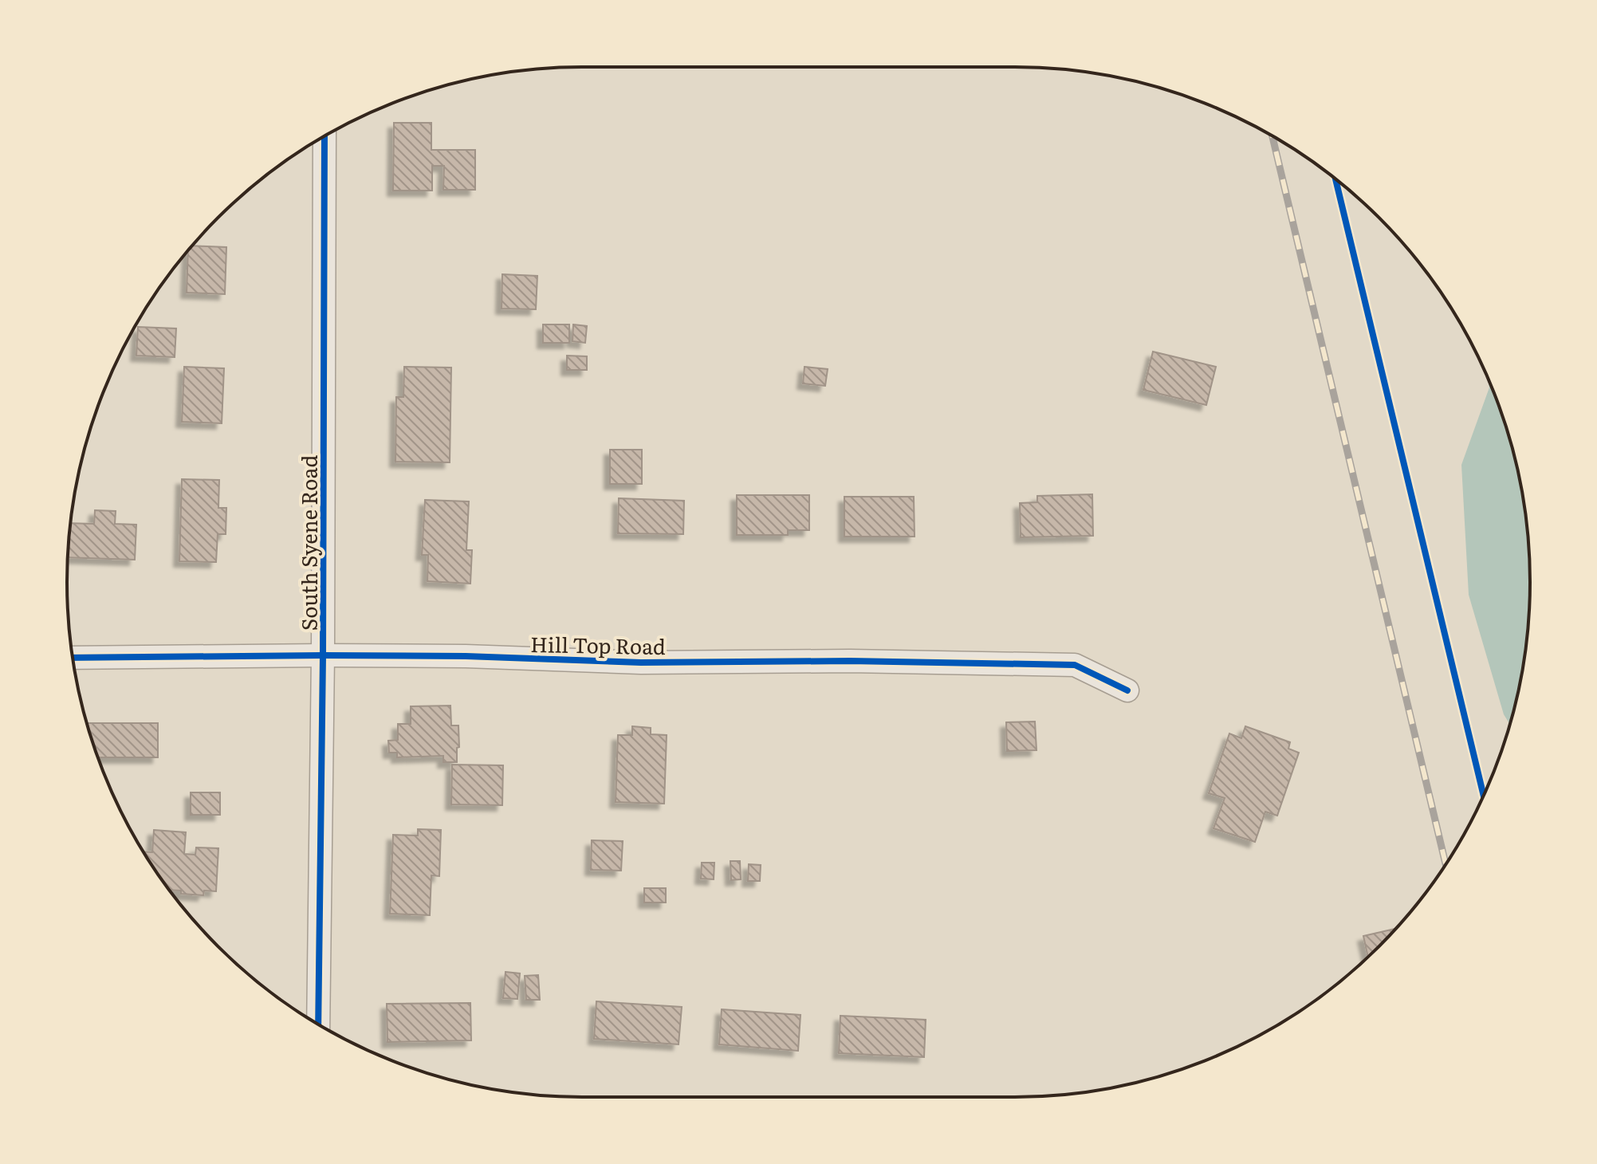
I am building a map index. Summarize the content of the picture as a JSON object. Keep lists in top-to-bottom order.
{
  "streets": {
    "street": ["South Syene Road", "Hill Top Road"]
  },
  "crossings": [
    ["South Syene Road", "Hill Top Road"]
  ]
}
